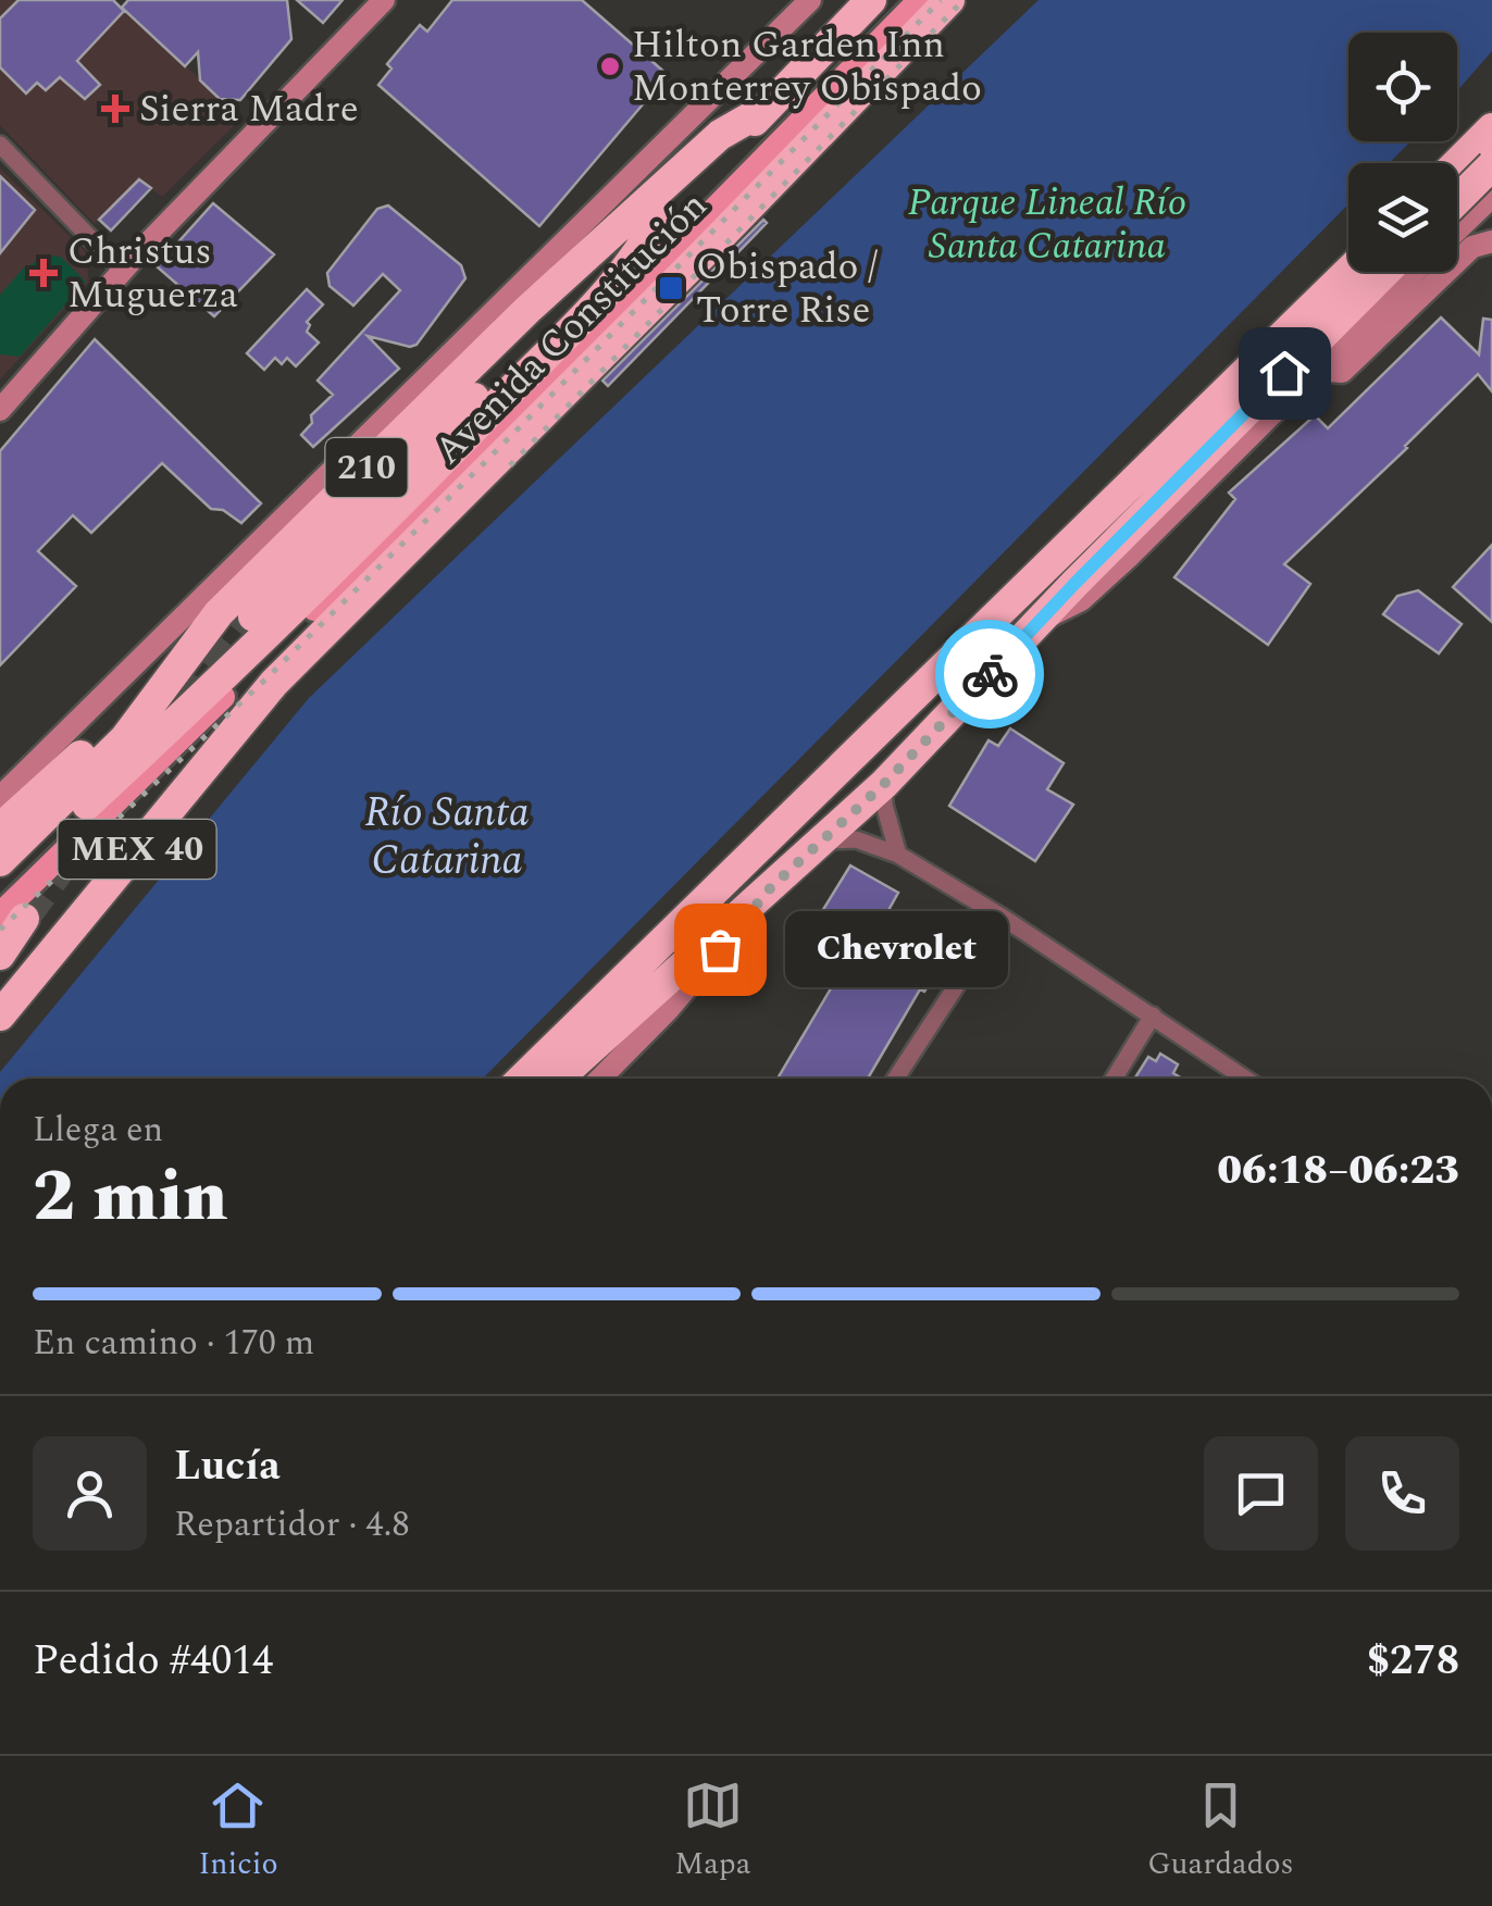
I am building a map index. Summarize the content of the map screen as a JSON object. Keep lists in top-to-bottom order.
{
  "streets": {
    "highway": ["Avenida Constitución", "210", "MEX 40"]
  },
  "crossings": [
    ["Avenida Constitución", "210"]
  ],
  "water": ["Río Santa Catarina"],
  "parks": ["Parque Lineal Río Santa Catarina"],
  "places": {
    "other": ["Hilton Garden Inn Monterrey Obispado", "Chevrolet"],
    "health": ["Sierra Madre", "Christus Muguerza"],
    "transit": ["Obispado / Torre Rise"]
  },
  "page": {
    "bubble": "Chevrolet",
    "heading": ["2 min", "Llega en", "06:18–06:23"],
    "panel": [
      "Lucía",
      "Repartidor · 4.8",
      "Pedido #4014",
      "$278"
    ],
    "bar": "En camino · 170 m",
    "tabs": ["Inicio", "Mapa", "Guardados"]
  }
}
